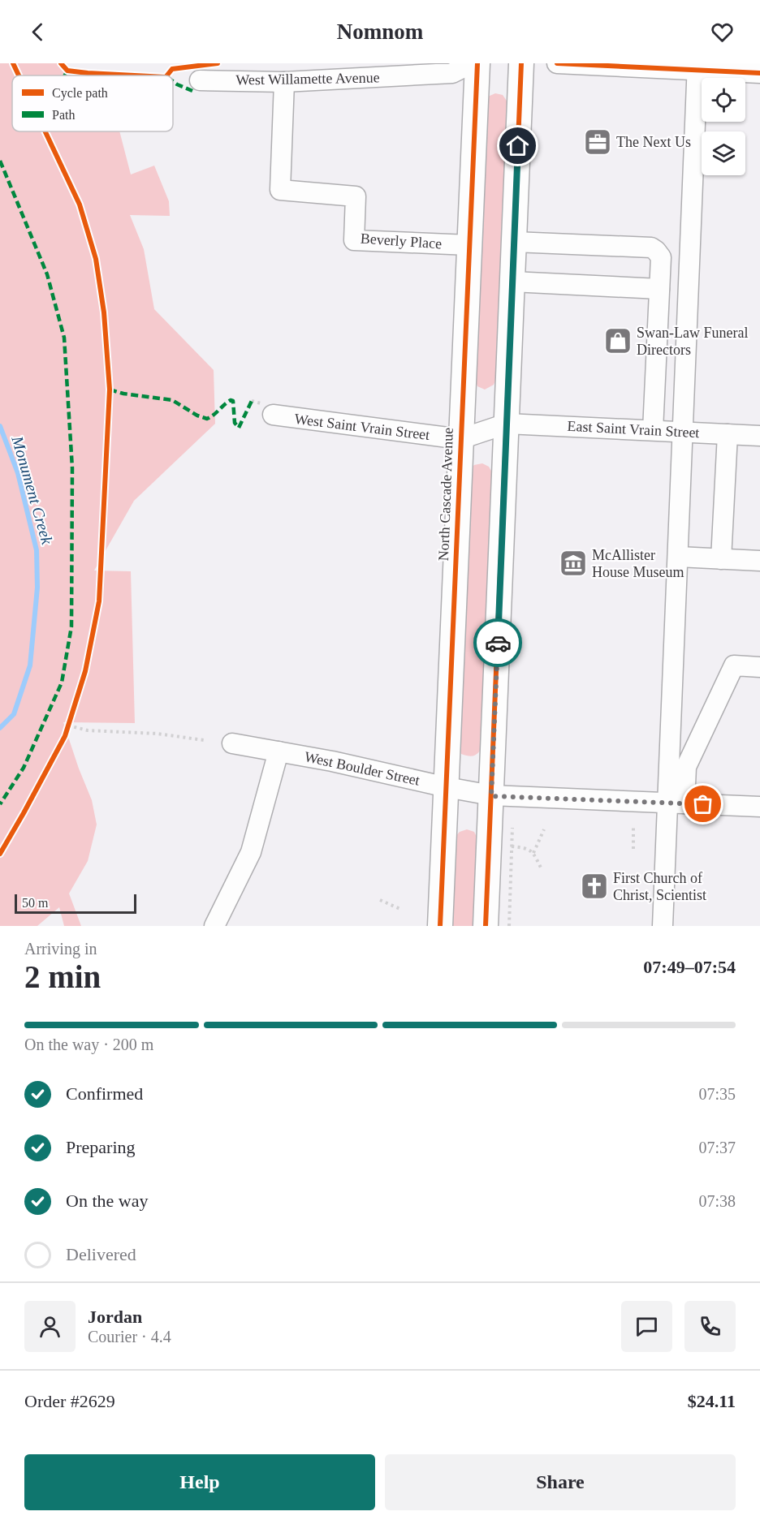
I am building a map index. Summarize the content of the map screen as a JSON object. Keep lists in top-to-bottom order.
{
  "streets": {
    "main road": ["North Cascade Avenue"],
    "street": [
      "West Willamette Avenue",
      "Beverly Place",
      "West Saint Vrain Street",
      "East Saint Vrain Street",
      "West Boulder Street"
    ]
  },
  "crossings": [
    ["West Willamette Avenue", "Beverly Place"],
    ["Beverly Place", "North Cascade Avenue"],
    ["West Saint Vrain Street", "East Saint Vrain Street"],
    ["West Saint Vrain Street", "North Cascade Avenue"],
    ["North Cascade Avenue", "West Boulder Street"]
  ],
  "water": ["Monument Creek"],
  "places": {
    "office": ["The Next Us"],
    "shop": ["Swan-Law Funeral Directors"],
    "museum": ["McAllister House Museum"],
    "church": ["First Church of Christ, Scientist"]
  },
  "legend": ["Cycle path", "Path"],
  "scale_bar": "50 m",
  "page": {
    "header": "Nomnom",
    "scale": "50 m",
    "heading": ["2 min", "Arriving in", "07:49–07:54"],
    "panel": [
      "Jordan",
      "Courier · 4.4",
      "Order #2629",
      "$24.11"
    ],
    "bar": "On the way · 200 m",
    "list": [
      ["Confirmed", "07:35"],
      ["Preparing", "07:37"],
      ["On the way", "07:38"],
      "Delivered"
    ],
    "buttons": ["Help", "Share"]
  }
}
